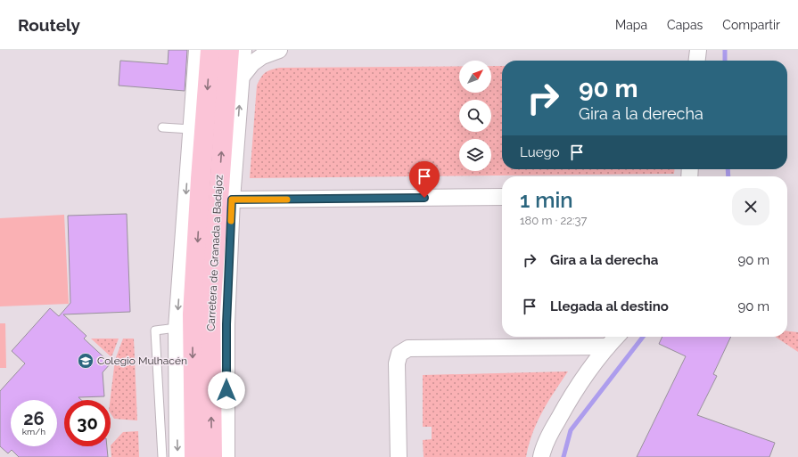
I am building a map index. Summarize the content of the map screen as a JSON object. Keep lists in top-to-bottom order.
{
  "streets": {
    "highway": ["Carretera de Granada a Badajoz"]
  },
  "places": {
    "school or university": ["Colegio Mulhacén"]
  },
  "north": "top right",
  "page": {
    "header": "Routely",
    "nav": ["Mapa", "Capas", "Compartir"],
    "turn": ["90 m", "Gira a la derecha"],
    "then": "Luego",
    "heading": ["1 min", "180 m · 22:37"],
    "list": [
      {
        "name": "Gira a la derecha",
        "value": "90 m"
      },
      {
        "name": "Llegada al destino",
        "value": "90 m"
      }
    ],
    "speed": "26 km/h",
    "limit": "30"
  }
}
